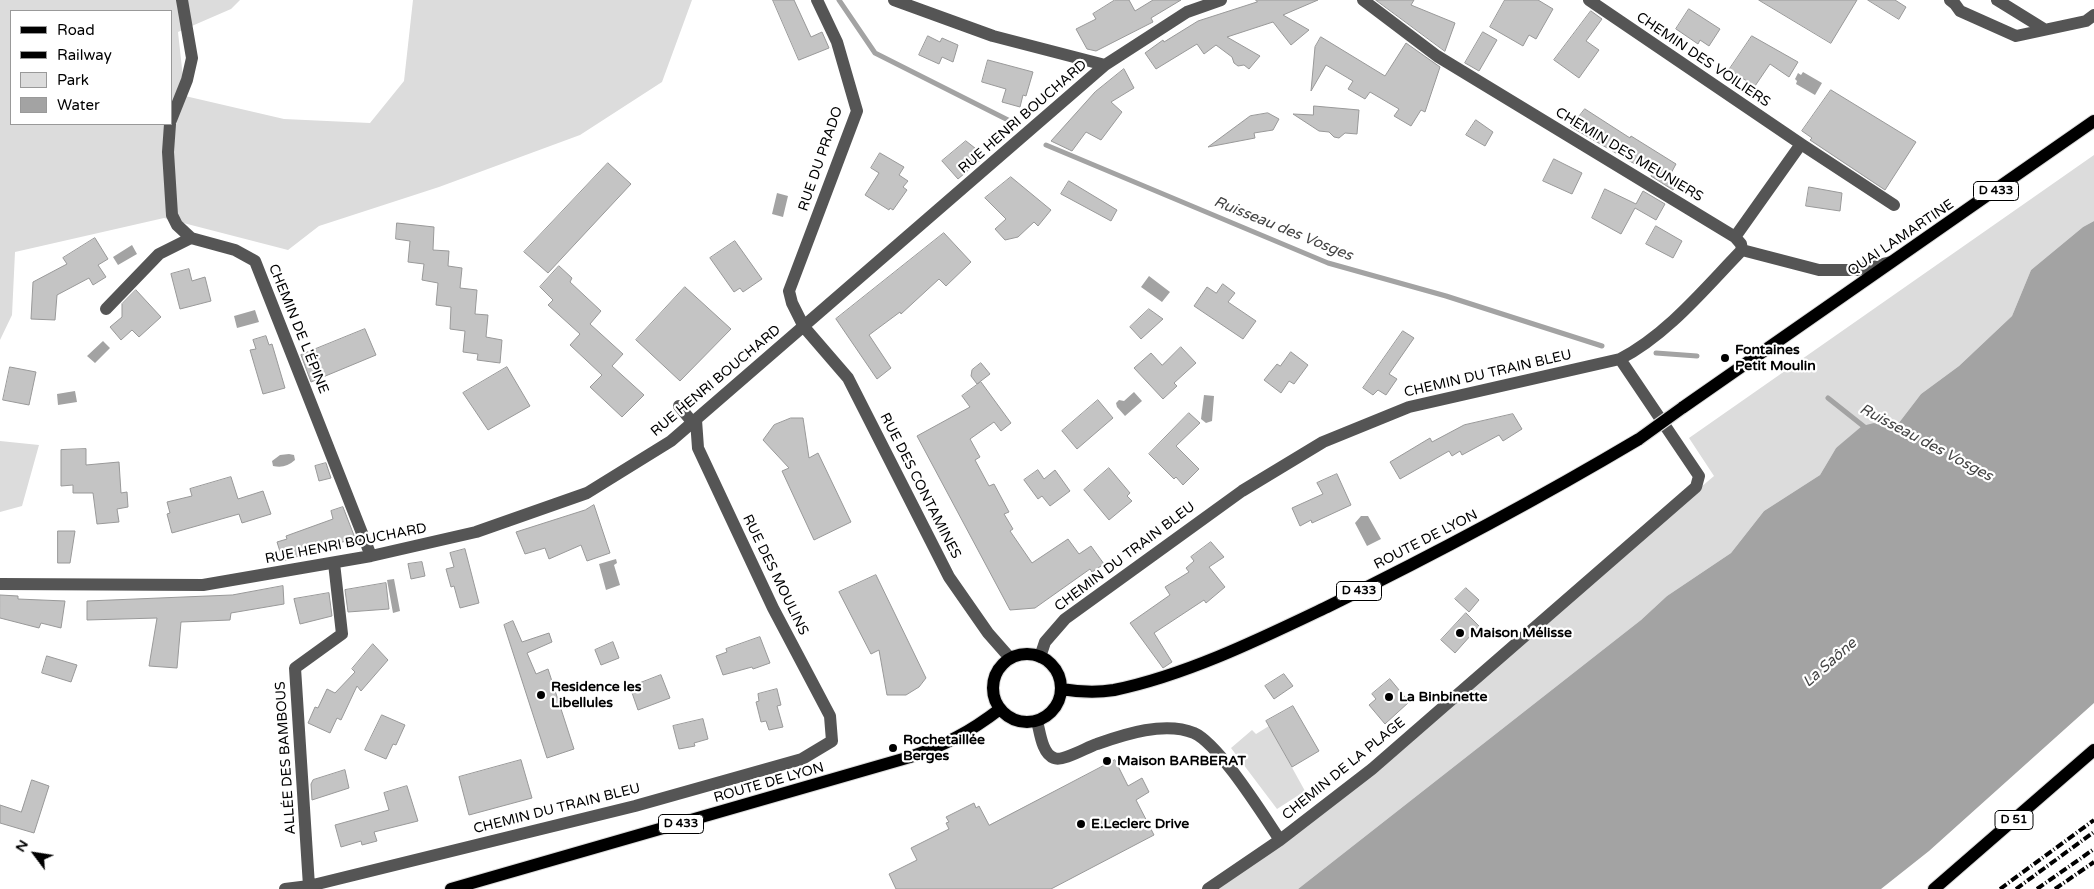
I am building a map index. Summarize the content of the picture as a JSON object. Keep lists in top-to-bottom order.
{
  "streets": {
    "main road": [
      "D 433",
      "QUAI LAMARTINE",
      "ROUTE DE LYON",
      "D 51"
    ],
    "street": [
      "CHEMIN DES VOILIERS",
      "RUE HENRI BOUCHARD",
      "CHEMIN DES MEUNIERS",
      "RUE DU PRADO",
      "CHEMIN DE L'ÉPINE",
      "CHEMIN DU TRAIN BLEU",
      "RUE DES CONTAMINES",
      "RUE DES MOULINS",
      "ALLÉE DES BAMBOUS",
      "CHEMIN DE LA PLAGE"
    ]
  },
  "crossings": [
    ["RUE HENRI BOUCHARD", "RUE DU PRADO"],
    ["RUE HENRI BOUCHARD", "CHEMIN DE L'ÉPINE"],
    ["RUE HENRI BOUCHARD", "RUE DES CONTAMINES"],
    ["RUE HENRI BOUCHARD", "RUE DES MOULINS"],
    ["RUE HENRI BOUCHARD", "ALLÉE DES BAMBOUS"],
    ["RUE DU PRADO", "RUE DES CONTAMINES"],
    ["QUAI LAMARTINE", "ROUTE DE LYON"],
    ["CHEMIN DU TRAIN BLEU", "RUE DES CONTAMINES"],
    ["CHEMIN DU TRAIN BLEU", "ROUTE DE LYON"],
    ["CHEMIN DU TRAIN BLEU", "RUE DES MOULINS"],
    ["CHEMIN DU TRAIN BLEU", "ALLÉE DES BAMBOUS"],
    ["CHEMIN DU TRAIN BLEU", "CHEMIN DE LA PLAGE"],
    ["RUE DES CONTAMINES", "ROUTE DE LYON"]
  ],
  "water": ["Ruisseau des Vosges", "La Saône"],
  "places": [
    "Fontaines Petit Moulin",
    "Maison Mélisse",
    "Residence les Libellules",
    "La Binbinette",
    "Rochetaillée Berges",
    "Maison BARBERAT",
    "E.Leclerc Drive"
  ],
  "legend": [
    "Road",
    "Railway",
    "Park",
    "Water"
  ],
  "north": "top left"
}
